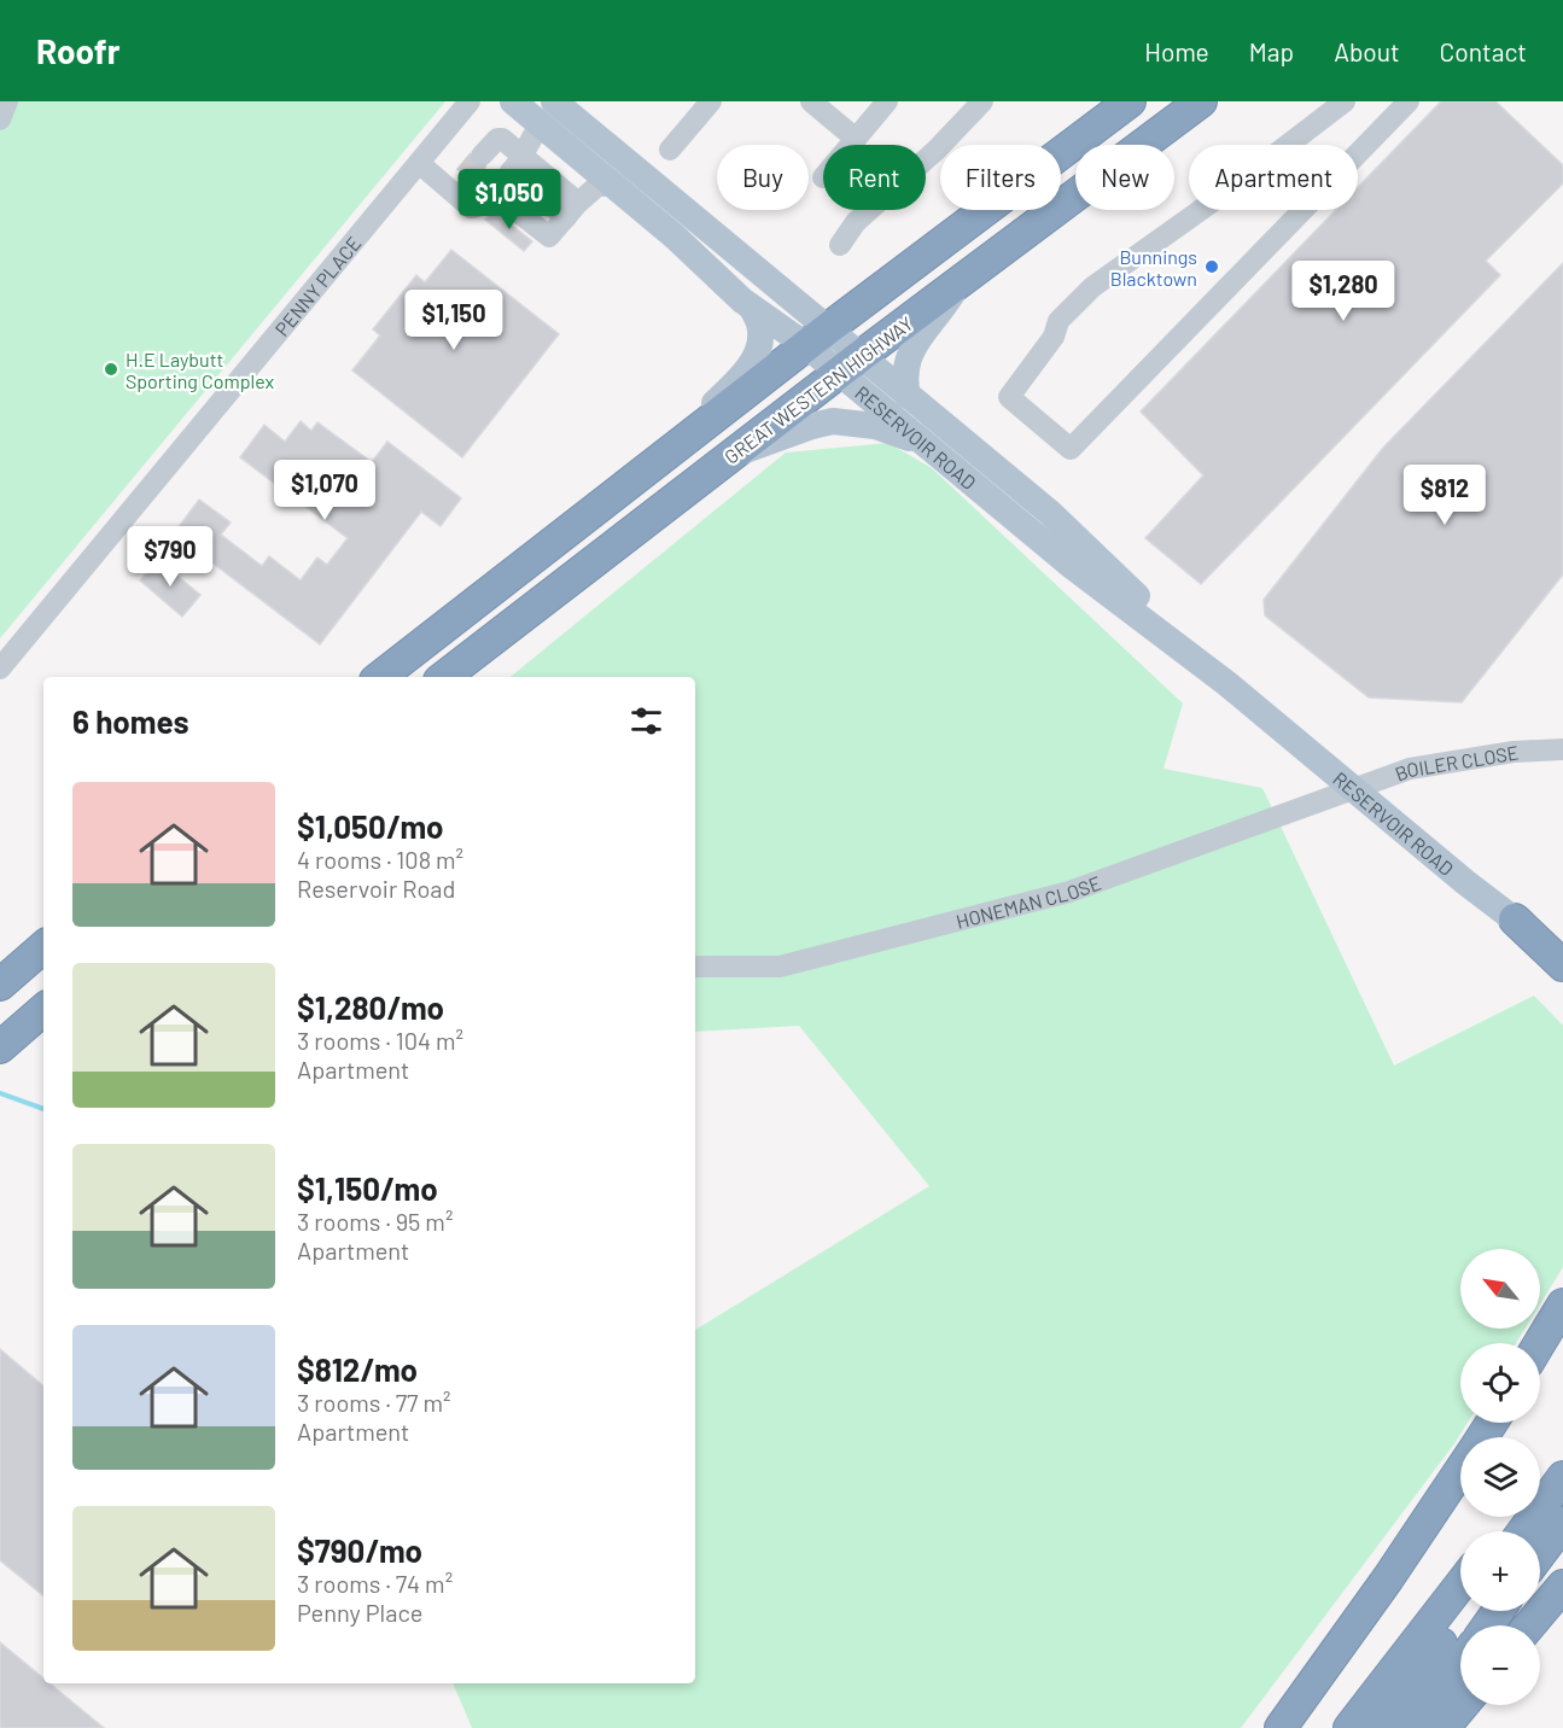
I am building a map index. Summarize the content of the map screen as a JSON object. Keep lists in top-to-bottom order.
{
  "streets": {
    "highway": ["GREAT WESTERN HIGHWAY"],
    "main road": ["RESERVOIR ROAD"],
    "street": ["PENNY PLACE", "BOILER CLOSE", "HONEMAN CLOSE"]
  },
  "crossings": [
    ["GREAT WESTERN HIGHWAY", "RESERVOIR ROAD"],
    ["RESERVOIR ROAD", "BOILER CLOSE"],
    ["RESERVOIR ROAD", "HONEMAN CLOSE"],
    ["BOILER CLOSE", "HONEMAN CLOSE"]
  ],
  "places": ["Bunnings Blacktown", "H.E Laybutt Sporting Complex"],
  "north": "top left",
  "page": {
    "header": "Roofr",
    "nav": [
      "Home",
      "Map",
      "About",
      "Contact"
    ],
    "chip": [
      "Buy",
      "Rent",
      "Filters",
      "New",
      "Apartment"
    ],
    "price": [
      "$1,050",
      "$1,280",
      "$1,150",
      "$1,070",
      "$812",
      "$790"
    ],
    "heading": "6 homes",
    "list": [
      {
        "name": "$1,050/mo",
        "note": "4 rooms · 108 m² · Reservoir Road"
      },
      {
        "name": "$1,280/mo",
        "note": "3 rooms · 104 m² · Apartment"
      },
      {
        "name": "$1,150/mo",
        "note": "3 rooms · 95 m² · Apartment"
      },
      {
        "name": "$812/mo",
        "note": "3 rooms · 77 m² · Apartment"
      },
      {
        "name": "$790/mo",
        "note": "3 rooms · 74 m² · Penny Place"
      }
    ],
    "map_buttons": ["+", "−"]
  }
}
